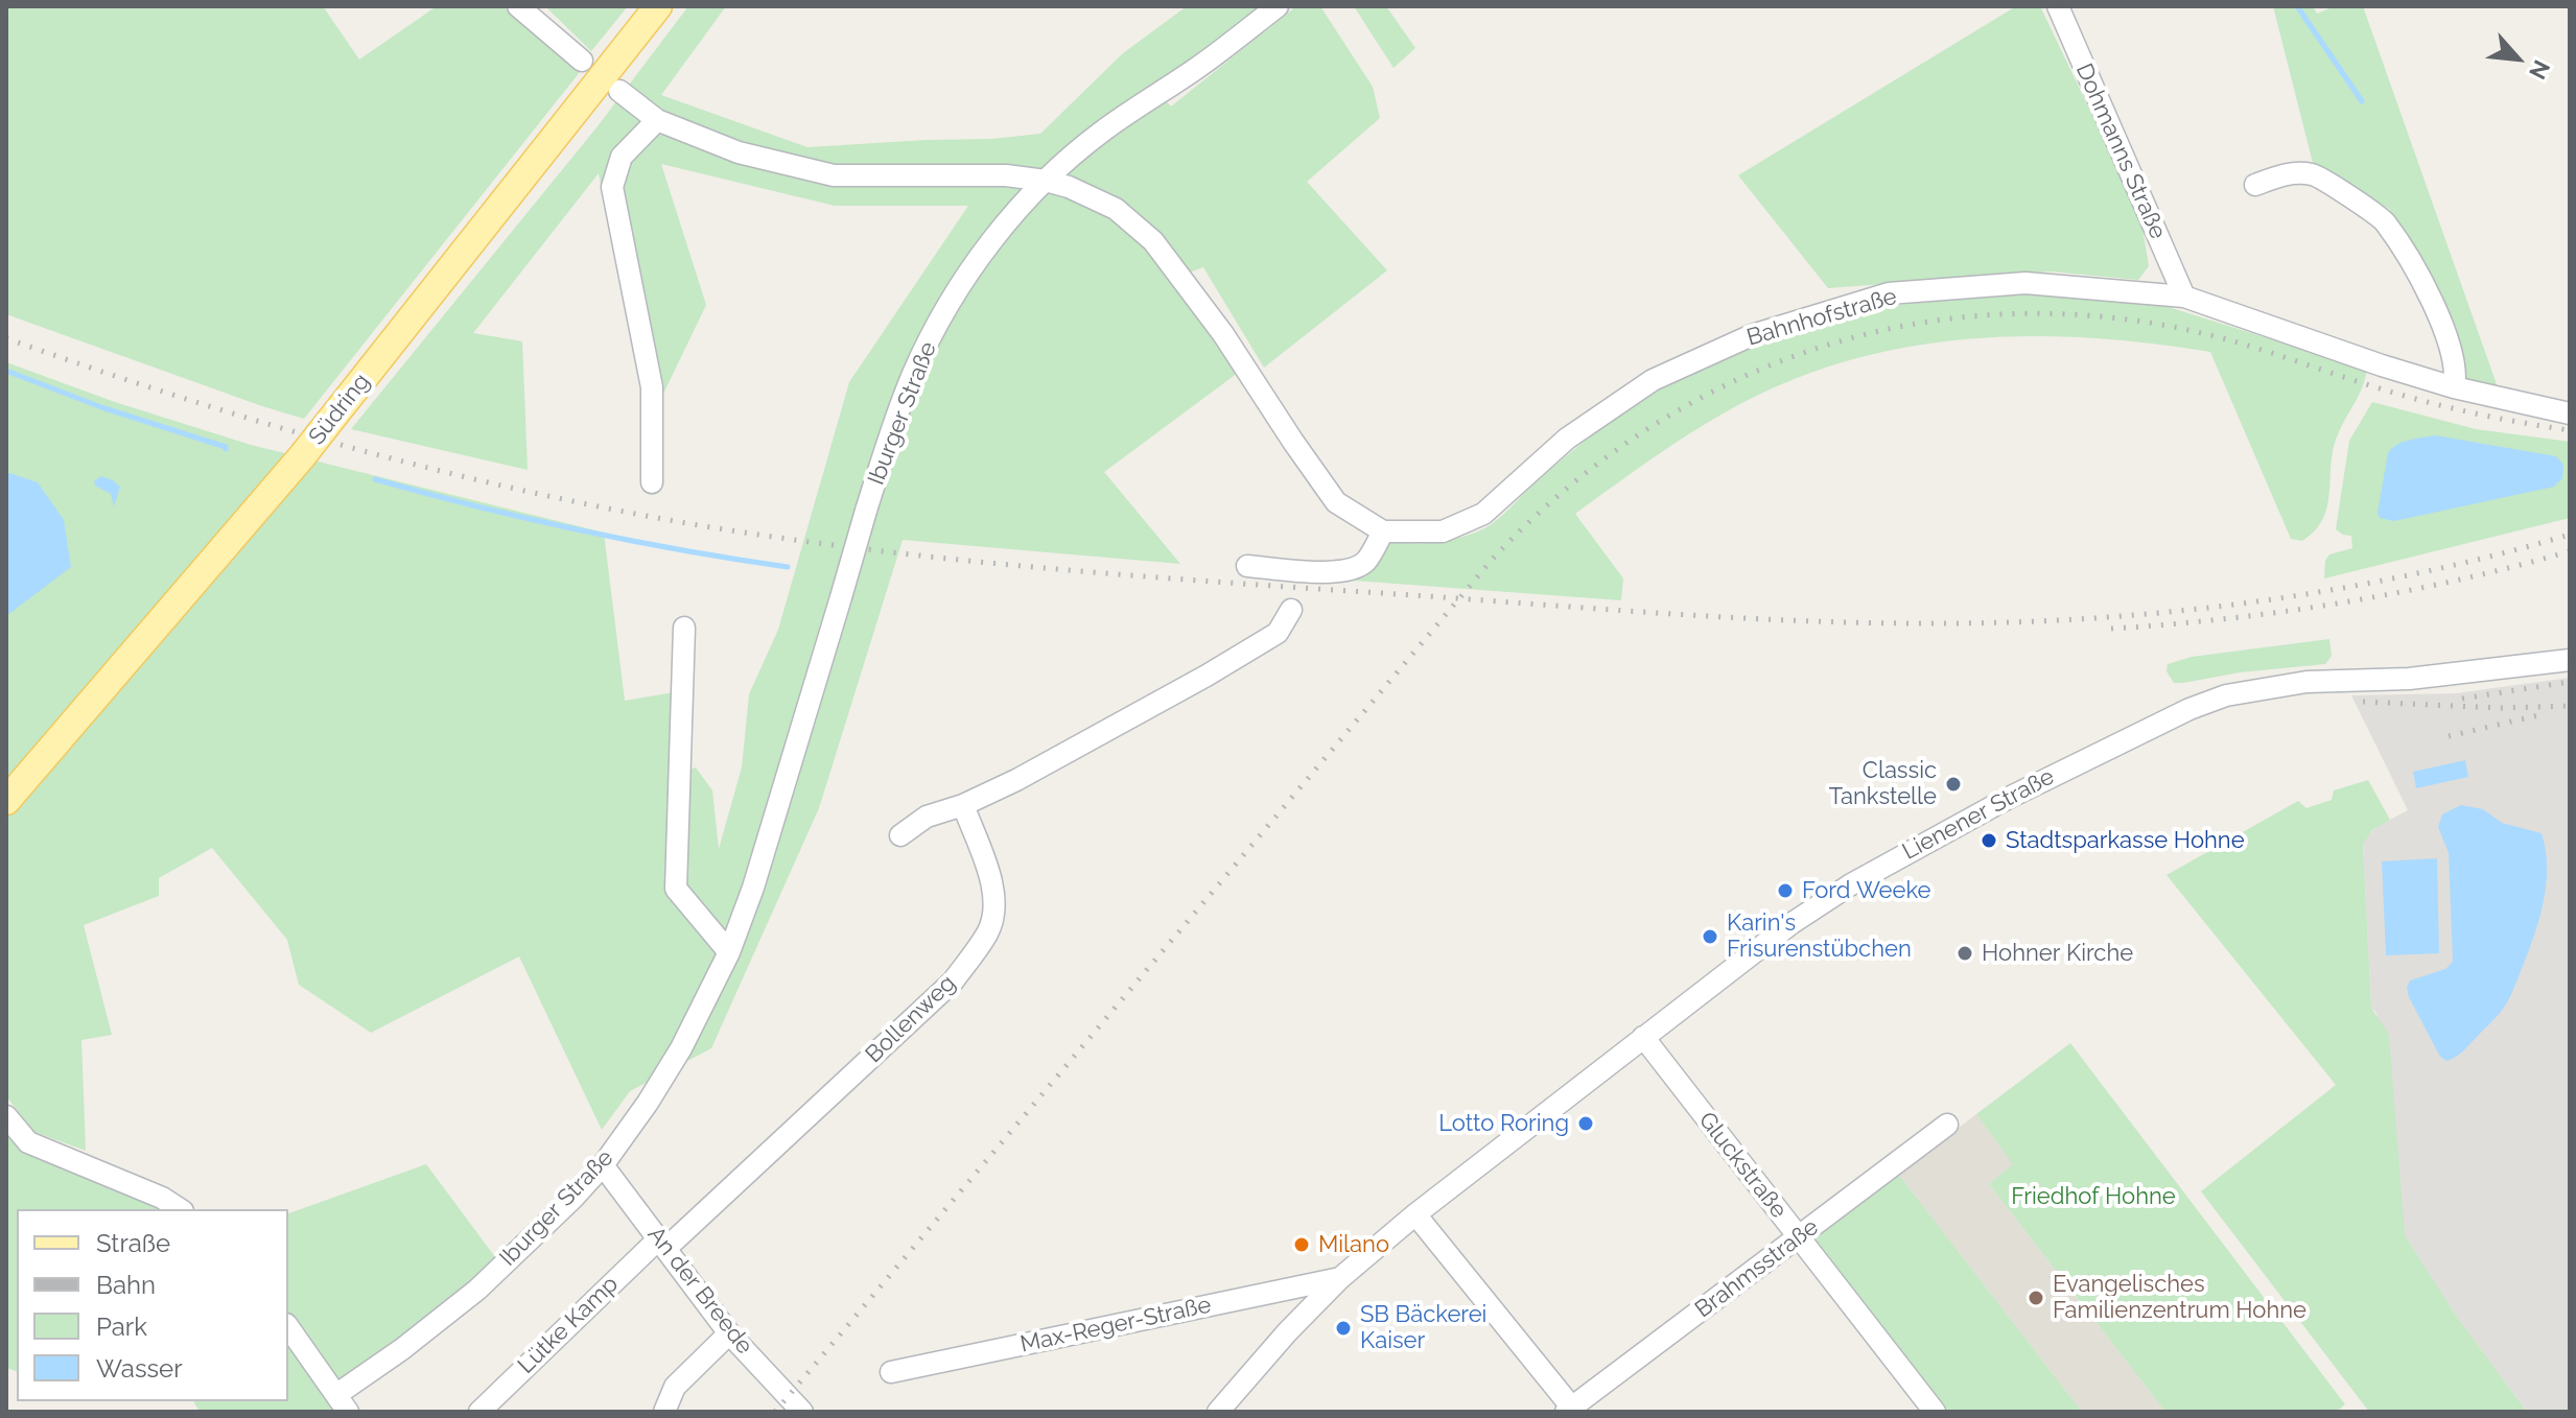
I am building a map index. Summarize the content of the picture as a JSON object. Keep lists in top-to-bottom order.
{
  "streets": {
    "main road": ["Südring"],
    "street": [
      "Dohmanns Straße",
      "Bahnhofstraße",
      "Iburger Straße",
      "Lienener Straße",
      "Bollenweg",
      "Gluckstraße",
      "Brahmsstraße",
      "An der Breede",
      "Lütke Kamp",
      "Max-Reger-Straße"
    ]
  },
  "crossings": [
    ["Dohmanns Straße", "Bahnhofstraße"],
    ["Iburger Straße", "An der Breede"],
    ["Lienener Straße", "Gluckstraße"],
    ["Lienener Straße", "Max-Reger-Straße"],
    ["Bollenweg", "An der Breede"],
    ["Bollenweg", "Lütke Kamp"],
    ["Gluckstraße", "Brahmsstraße"],
    ["An der Breede", "Lütke Kamp"]
  ],
  "parks": ["Friedhof Hohne"],
  "places": [
    "Classic Tankstelle",
    "Stadtsparkasse Hohne",
    "Ford Weeke",
    "Karin's Frisurenstübchen",
    "Hohner Kirche",
    "Lotto Roring",
    "Milano",
    "Evangelisches Familienzentrum Hohne",
    "SB Bäckerei Kaiser"
  ],
  "legend": [
    "Straße",
    "Bahn",
    "Park",
    "Wasser"
  ],
  "north": "bottom right"
}
